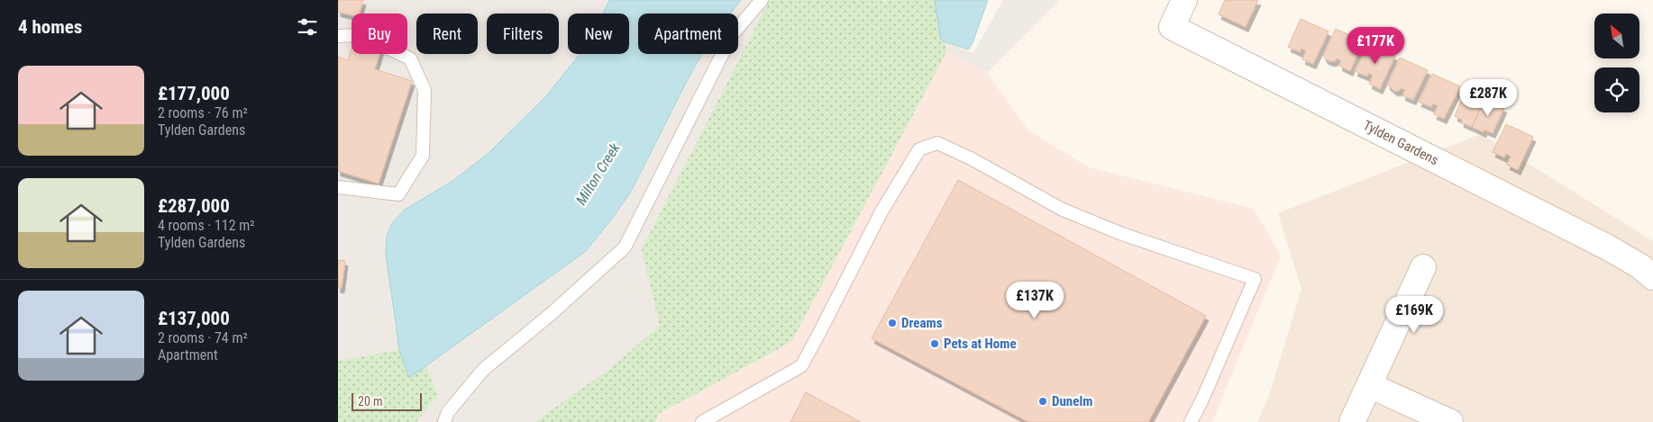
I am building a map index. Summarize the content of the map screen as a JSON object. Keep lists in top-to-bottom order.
{
  "streets": {
    "street": ["Tylden Gardens"]
  },
  "water": ["Milton Creek"],
  "places": ["Dreams", "Pets at Home", "Dunelm"],
  "scale_bar": "20 m",
  "north": "top left",
  "page": {
    "heading": "4 homes",
    "chip": [
      "Buy",
      "Rent",
      "Filters",
      "New",
      "Apartment"
    ],
    "price": [
      "£177K",
      "£287K",
      "£137K",
      "£169K"
    ],
    "list": [
      {
        "name": "£177,000",
        "note": "2 rooms · 76 m² · Tylden Gardens"
      },
      {
        "name": "£287,000",
        "note": "4 rooms · 112 m² · Tylden Gardens"
      },
      {
        "name": "£137,000",
        "note": "2 rooms · 74 m² · Apartment"
      }
    ],
    "scale": "20 m"
  }
}
